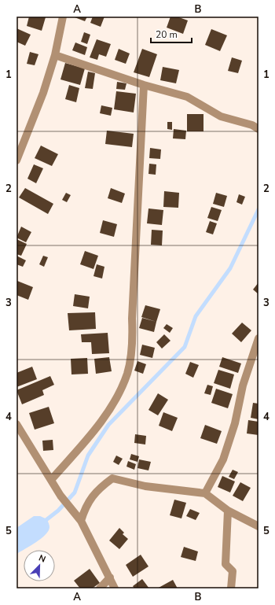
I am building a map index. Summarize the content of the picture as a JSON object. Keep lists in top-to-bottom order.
{
  "scale_bar": "20 m",
  "north": "top right",
  "grid": {
    "columns": ["A", "B"],
    "rows": [
      "1",
      "2",
      "3",
      "4",
      "5"
    ]
  }
}
